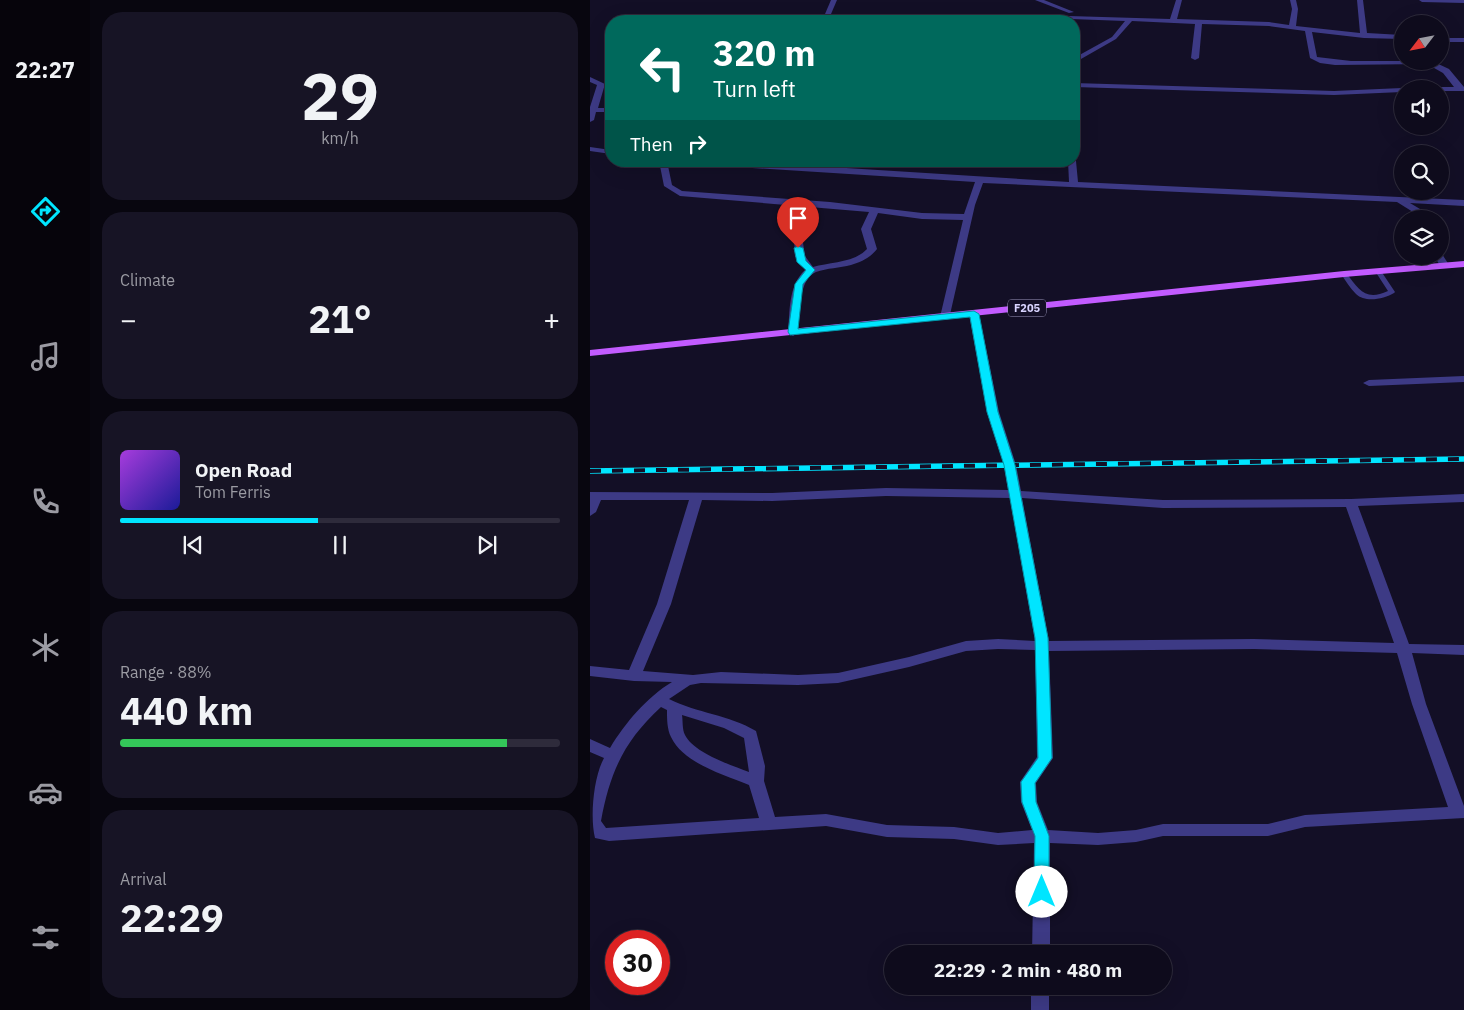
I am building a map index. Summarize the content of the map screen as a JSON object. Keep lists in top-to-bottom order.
{
  "streets": {
    "main road": ["F205"]
  },
  "north": "bottom left",
  "page": {
    "tabs": "22:27",
    "tile": [
      ["29", "km/h"],
      "Climate",
      ["Range · 88%", "440 km"],
      ["Arrival", "22:29"]
    ],
    "turn": ["320 m", "Turn left"],
    "then": "Then",
    "heat": ["−", "21°", "+"],
    "song": ["Open Road", "Tom Ferris"],
    "limit": "30",
    "trip": "22:29 · 2 min · 480 m"
  }
}
